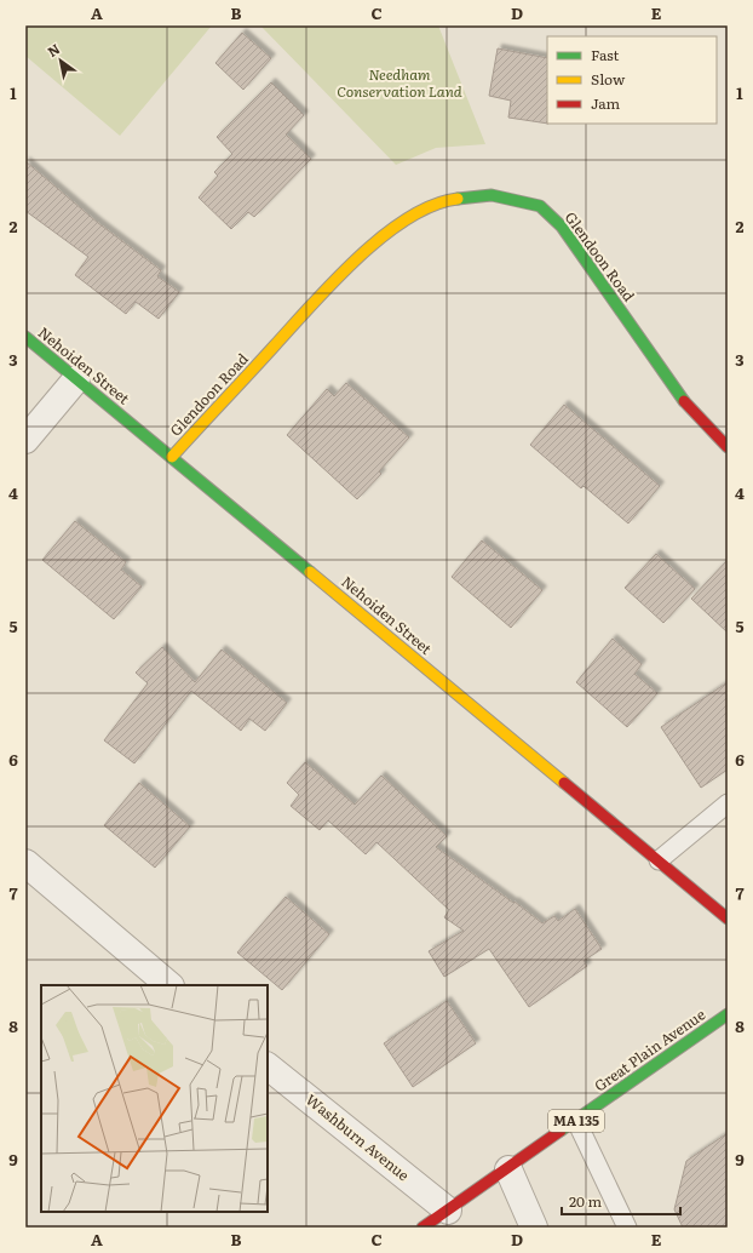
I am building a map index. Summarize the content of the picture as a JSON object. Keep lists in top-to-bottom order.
{
  "streets": {
    "street": [
      "Glendoon Road",
      "Nehoiden Street",
      "Great Plain Avenue",
      "MA 135",
      "Washburn Avenue"
    ]
  },
  "crossings": [
    ["Glendoon Road", "Nehoiden Street"],
    ["Great Plain Avenue", "Washburn Avenue"]
  ],
  "parks": ["Needham Conservation Land"],
  "legend": ["Fast", "Slow", "Jam"],
  "scale_bar": "20 m",
  "north": "top left",
  "grid": {
    "columns": [
      "A",
      "B",
      "C",
      "D",
      "E"
    ],
    "rows": [
      "1",
      "2",
      "3",
      "4",
      "5",
      "6",
      "7",
      "8",
      "9"
    ]
  }
}
